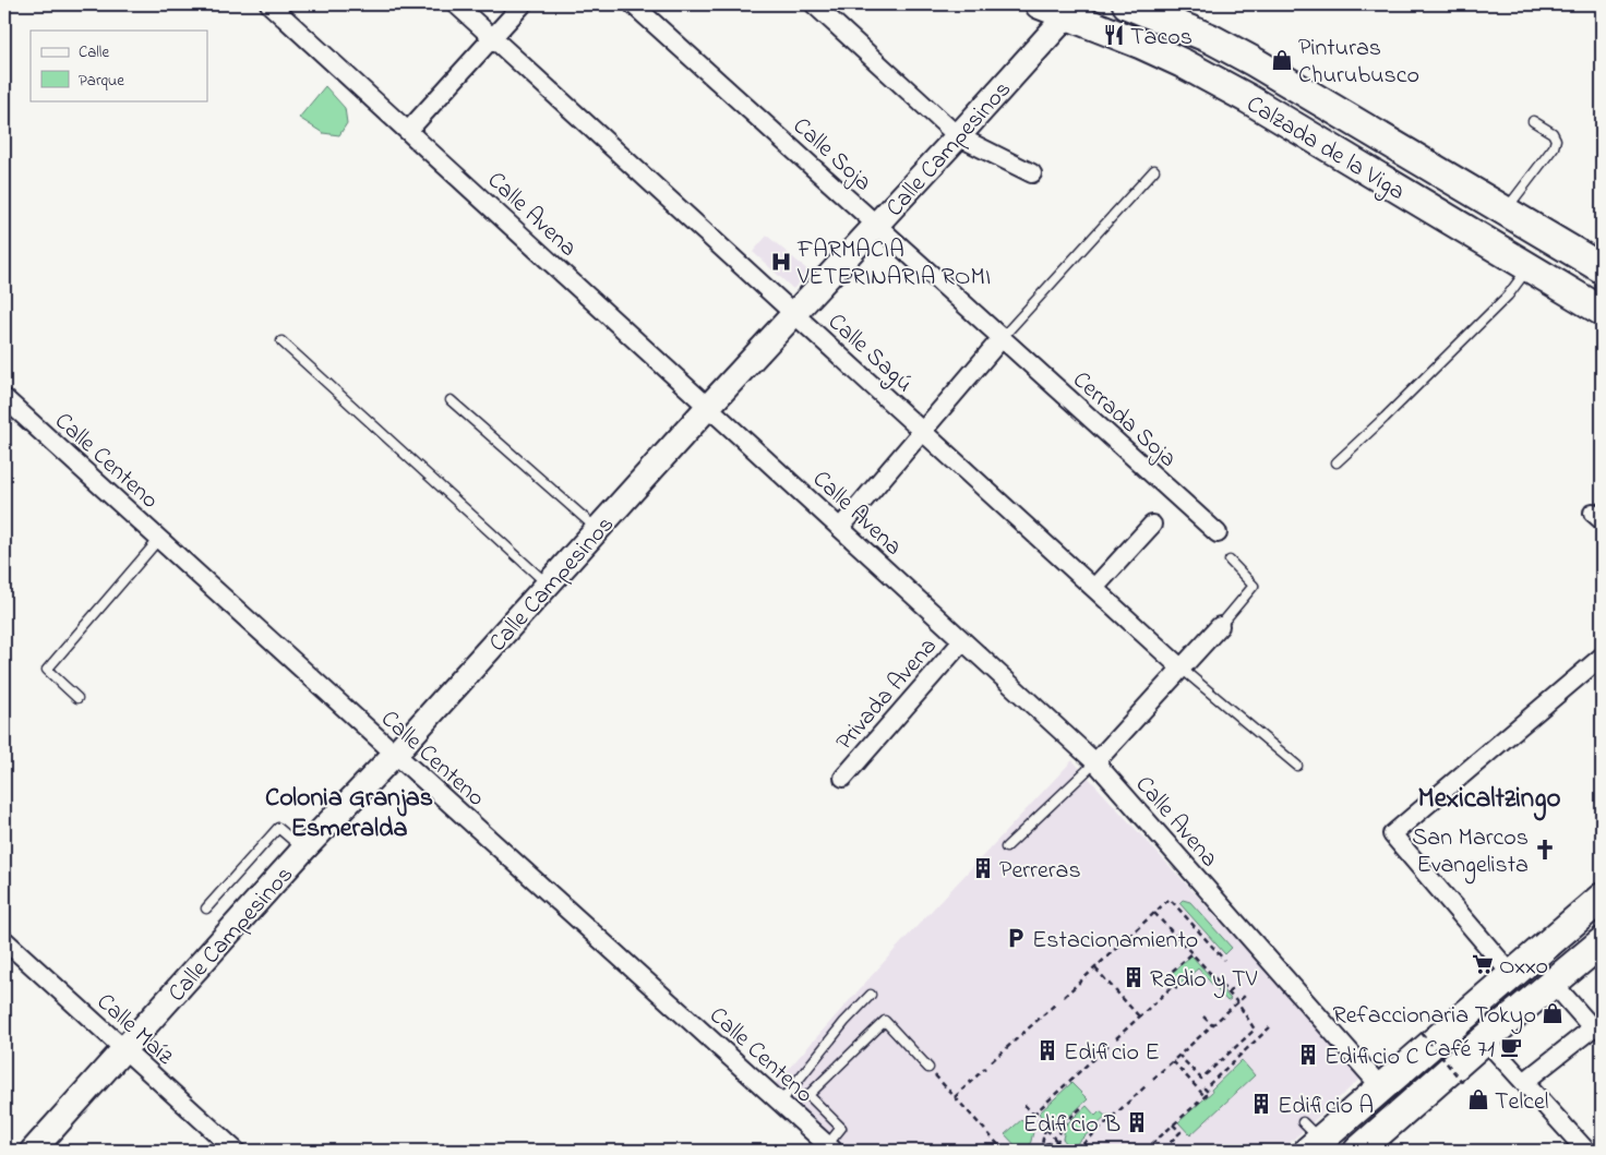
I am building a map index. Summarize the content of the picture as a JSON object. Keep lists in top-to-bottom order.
{
  "streets": {
    "main road": ["Calzada de la Viga"],
    "street": [
      "Calle Campesinos",
      "Calle Soja",
      "Calle Avena",
      "Calle Sagú",
      "Cerrada Soja",
      "Calle Centeno",
      "Privada Avena",
      "Calle Maíz"
    ]
  },
  "crossings": [
    ["Calzada de la Viga", "Calle Campesinos"],
    ["Calle Campesinos", "Calle Soja"],
    ["Calle Campesinos", "Calle Avena"],
    ["Calle Campesinos", "Calle Sagú"],
    ["Calle Campesinos", "Calle Centeno"],
    ["Calle Campesinos", "Calle Maíz"],
    ["Calle Soja", "Cerrada Soja"],
    ["Calle Avena", "Privada Avena"]
  ],
  "districts": ["Colonia Granjas Esmeralda", "Mexicaltzingo"],
  "places": {
    "restaurant": ["Tacos"],
    "shop": ["Pinturas Churubusco", "Refaccionaria Tokyo", "Telcel"],
    "hospital": ["FARMACIA VETERINARIA ROMI"],
    "church": ["San Marcos Evangelista"],
    "building": [
      "Perreras",
      "Radio y TV",
      "Edificio E",
      "Edificio C",
      "Edificio A",
      "Edificio B"
    ],
    "parking": ["Estacionamiento"],
    "supermarket": ["Oxxo"],
    "cafe": ["Café 71"]
  },
  "legend": ["Calle", "Parque"]
}
